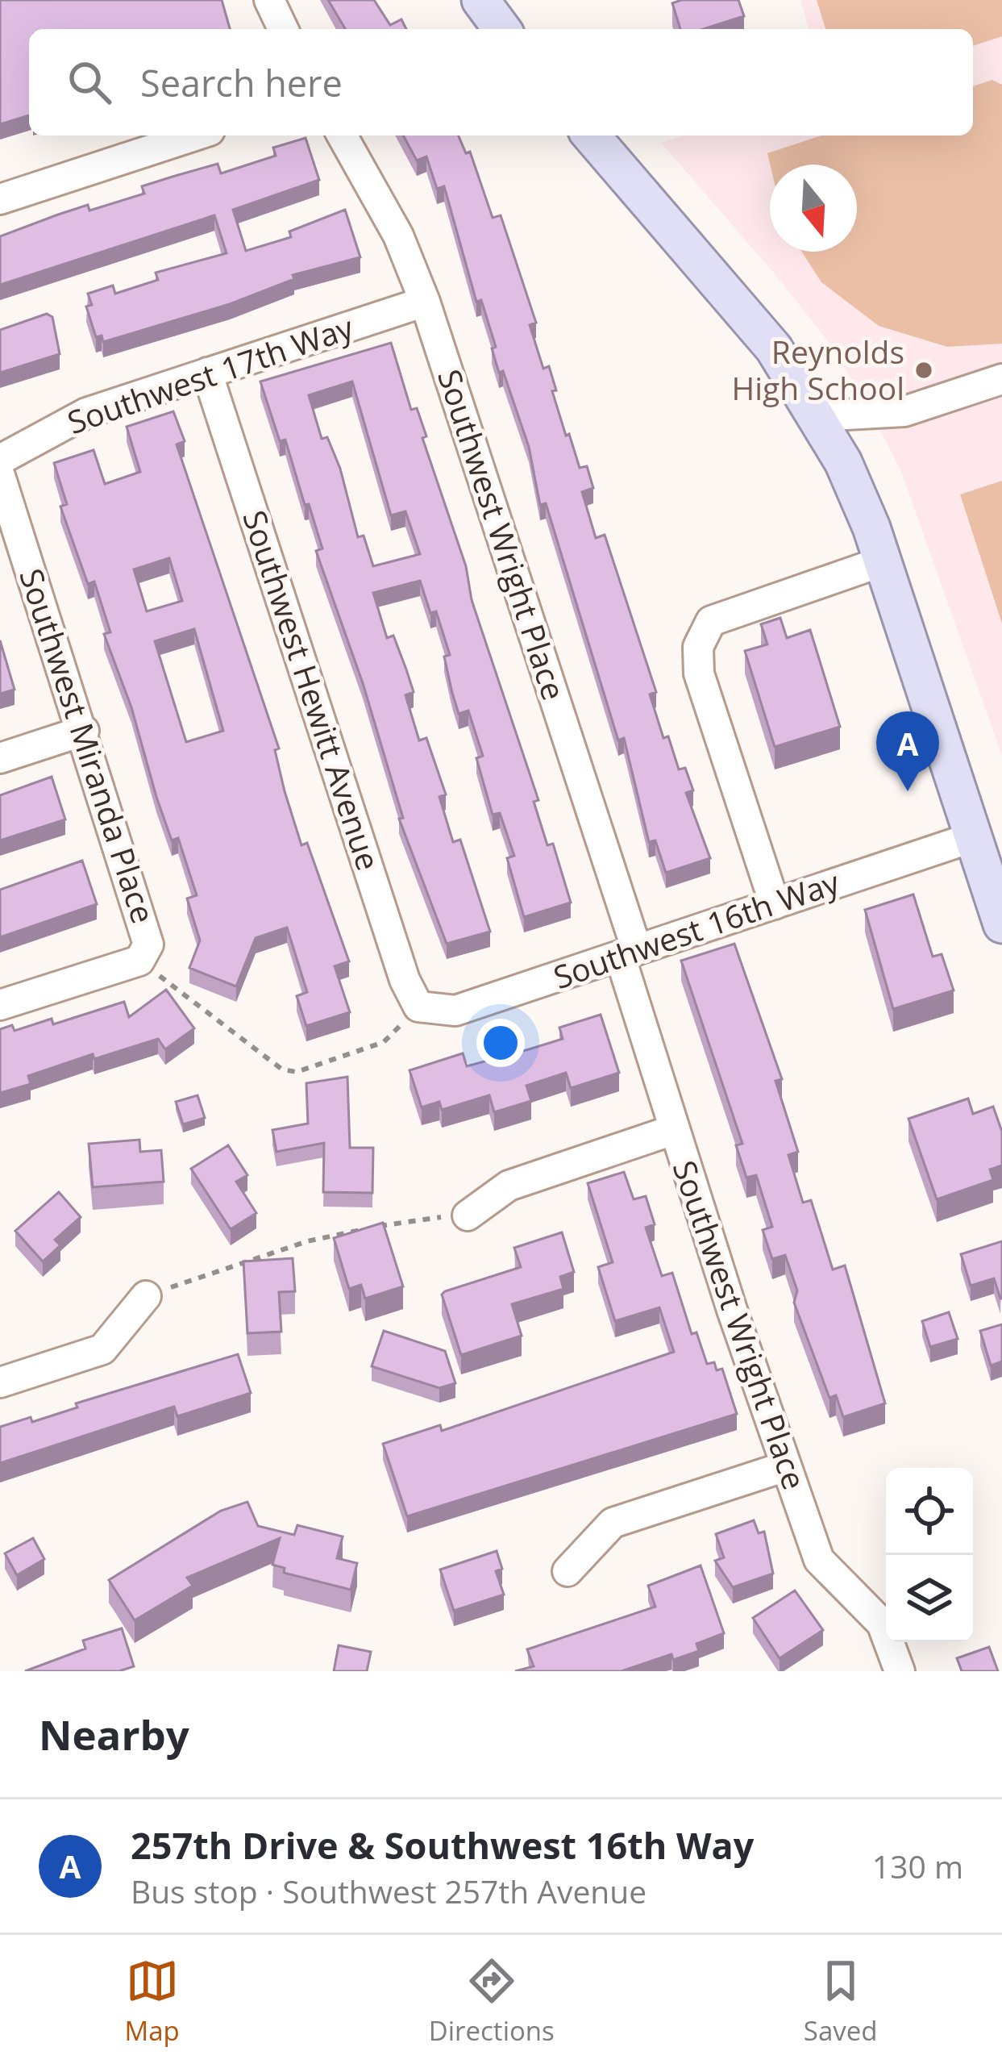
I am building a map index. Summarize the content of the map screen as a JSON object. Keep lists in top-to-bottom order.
{
  "streets": {
    "street": [
      "Southwest 17th Way",
      "Southwest Wright Place",
      "Southwest Hewitt Avenue",
      "Southwest Miranda Place",
      "Southwest 16th Way"
    ]
  },
  "crossings": [
    ["Southwest 17th Way", "Southwest Wright Place"],
    ["Southwest 17th Way", "Southwest Hewitt Avenue"],
    ["Southwest Wright Place", "Southwest 16th Way"],
    ["Southwest Hewitt Avenue", "Southwest 16th Way"]
  ],
  "places": ["Reynolds High School"],
  "north": "bottom",
  "page": {
    "search": "Search here",
    "pins": "A",
    "heading": "Nearby",
    "list": [
      {
        "mark": "A",
        "name": "257th Drive & Southwest 16th Way",
        "note": "Bus stop · Southwest 257th Avenue",
        "value": "130 m"
      }
    ],
    "nav": ["Map", "Directions", "Saved"]
  }
}
